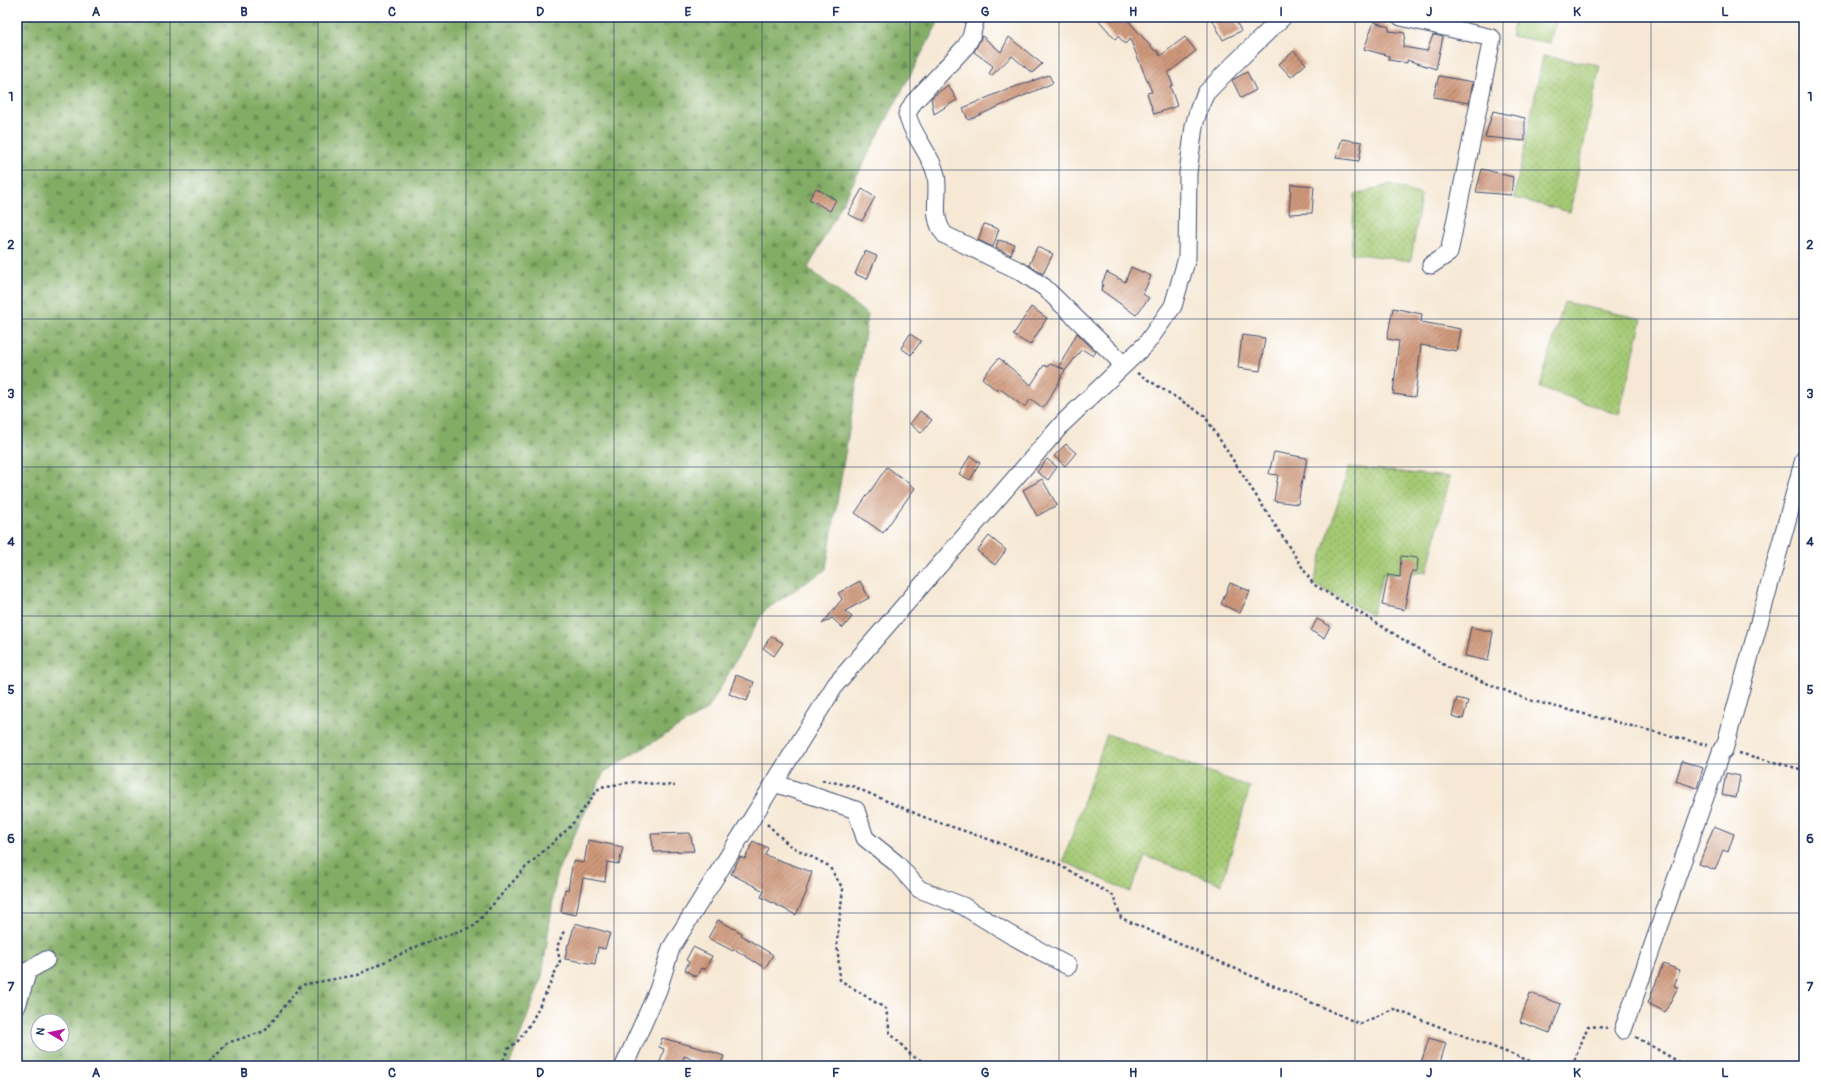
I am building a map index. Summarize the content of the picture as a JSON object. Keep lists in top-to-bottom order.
{
  "north": "left",
  "grid": {
    "columns": [
      "A",
      "B",
      "C",
      "D",
      "E",
      "F",
      "G",
      "H",
      "I",
      "J",
      "K",
      "L"
    ],
    "rows": [
      "1",
      "2",
      "3",
      "4",
      "5",
      "6",
      "7"
    ]
  }
}
